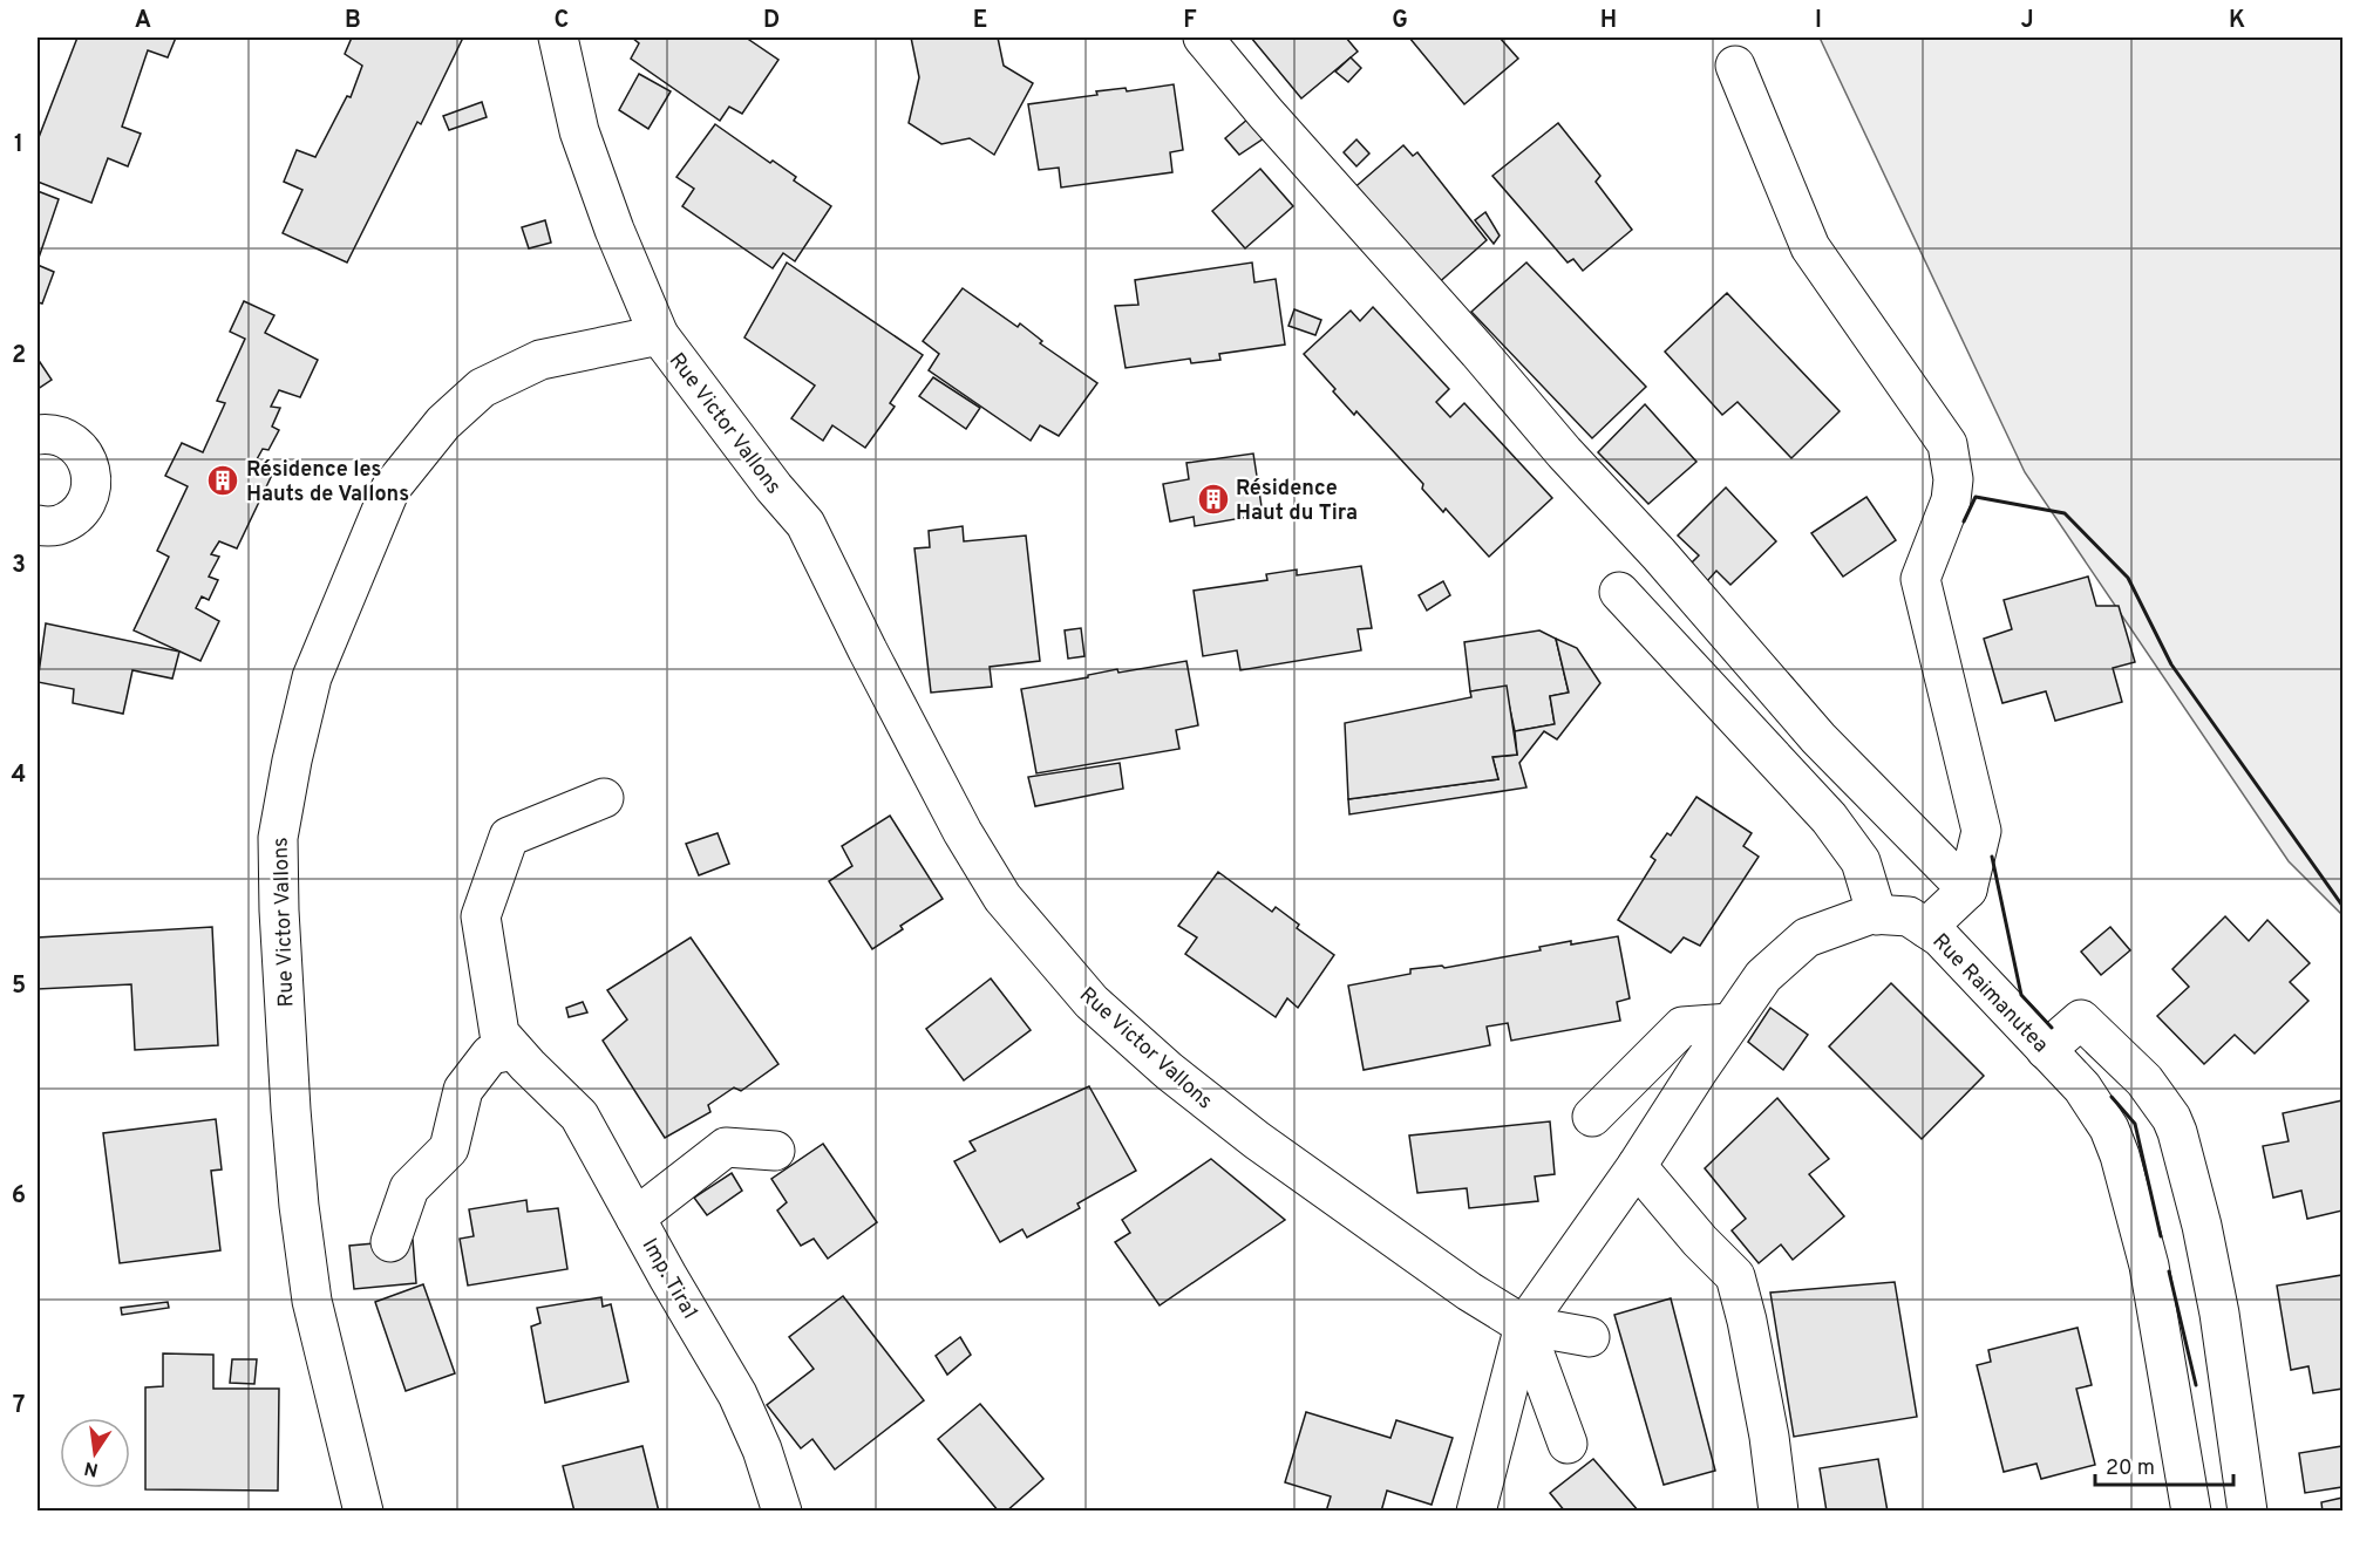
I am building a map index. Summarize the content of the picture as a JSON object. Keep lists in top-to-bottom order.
{
  "streets": {
    "street": ["Rue Victor Vallons", "Rue Raimanutea", "Imp. Tira1"]
  },
  "crossings": [
    ["Rue Victor Vallons", "Rue Raimanutea"]
  ],
  "places": {
    "building": ["Résidence les Hauts de Vallons", "Résidence Haut du Tira"]
  },
  "scale_bar": "20 m",
  "north": "bottom",
  "grid": {
    "columns": [
      "A",
      "B",
      "C",
      "D",
      "E",
      "F",
      "G",
      "H",
      "I",
      "J",
      "K"
    ],
    "rows": [
      "1",
      "2",
      "3",
      "4",
      "5",
      "6",
      "7"
    ]
  }
}
